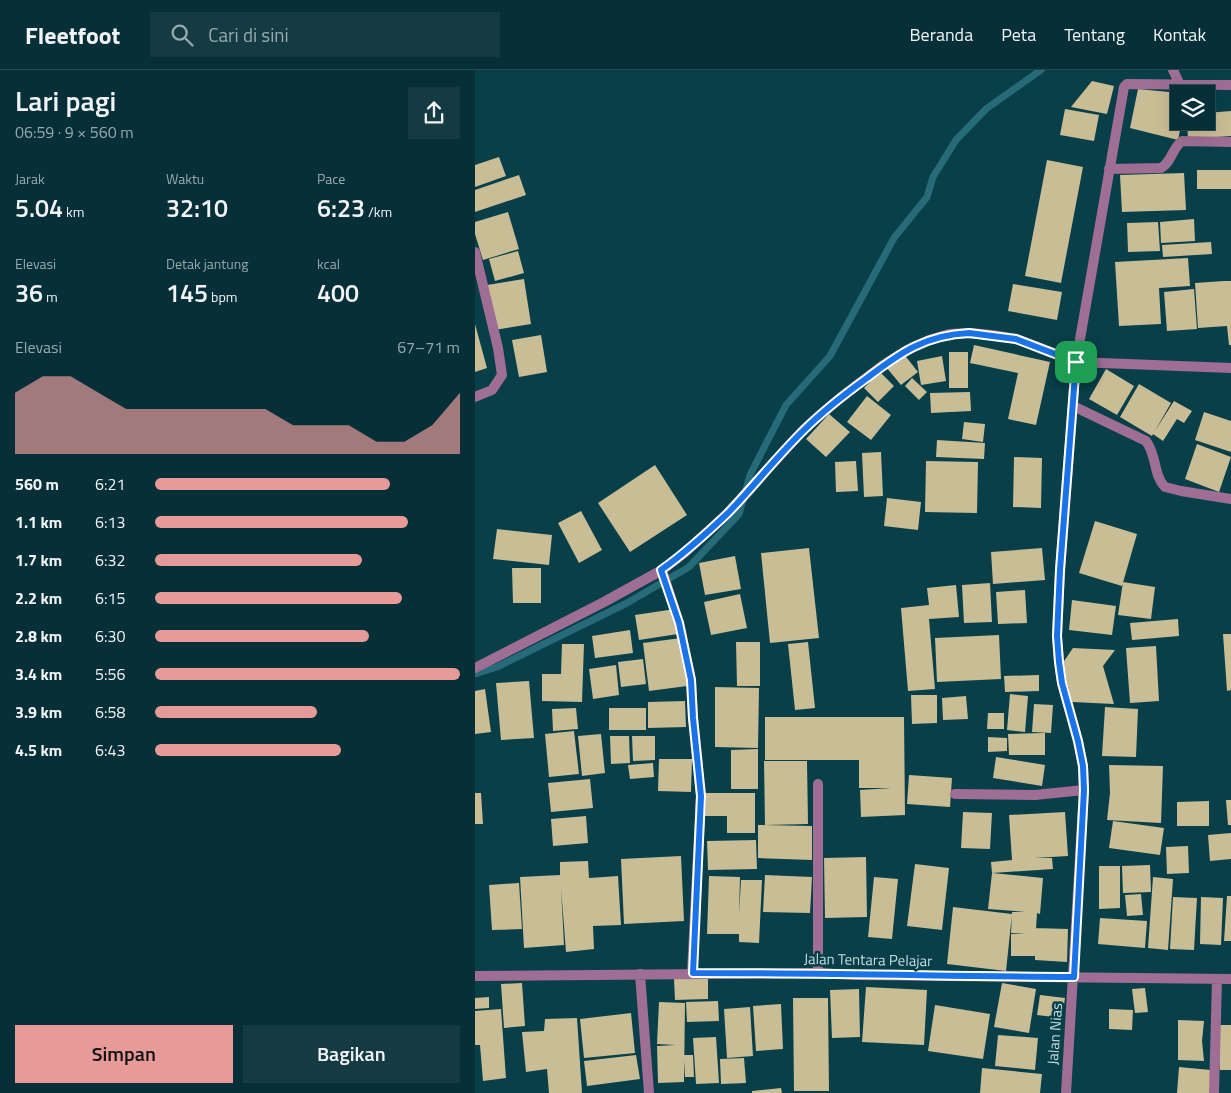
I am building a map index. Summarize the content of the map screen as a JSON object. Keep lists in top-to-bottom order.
{
  "streets": {
    "street": ["Jalan Tentara Pelajar", "Jalan Nias"]
  },
  "crossings": [
    ["Jalan Tentara Pelajar", "Jalan Nias"]
  ],
  "page": {
    "header": "Fleetfoot",
    "search": "Cari di sini",
    "nav": [
      "Beranda",
      "Peta",
      "Tentang",
      "Kontak"
    ],
    "heading": ["Lari pagi", "06:59 · 9 × 560 m"],
    "stats": [
      ["Jarak", "5.04 km"],
      ["Waktu", "32:10"],
      ["Pace", "6:23 /km"],
      ["Elevasi", "36 m"],
      ["Detak jantung", "145 bpm"],
      ["kcal", "400"]
    ],
    "chart": ["Elevasi", "67–71 m"],
    "list": [
      {
        "name": "560 m",
        "note": "6:21"
      },
      {
        "name": "1.1 km",
        "note": "6:13"
      },
      {
        "name": "1.7 km",
        "note": "6:32"
      },
      {
        "name": "2.2 km",
        "note": "6:15"
      },
      {
        "name": "2.8 km",
        "note": "6:30"
      },
      {
        "name": "3.4 km",
        "note": "5:56"
      },
      {
        "name": "3.9 km",
        "note": "6:58"
      },
      {
        "name": "4.5 km",
        "note": "6:43"
      }
    ],
    "buttons": ["Simpan", "Bagikan"]
  }
}
